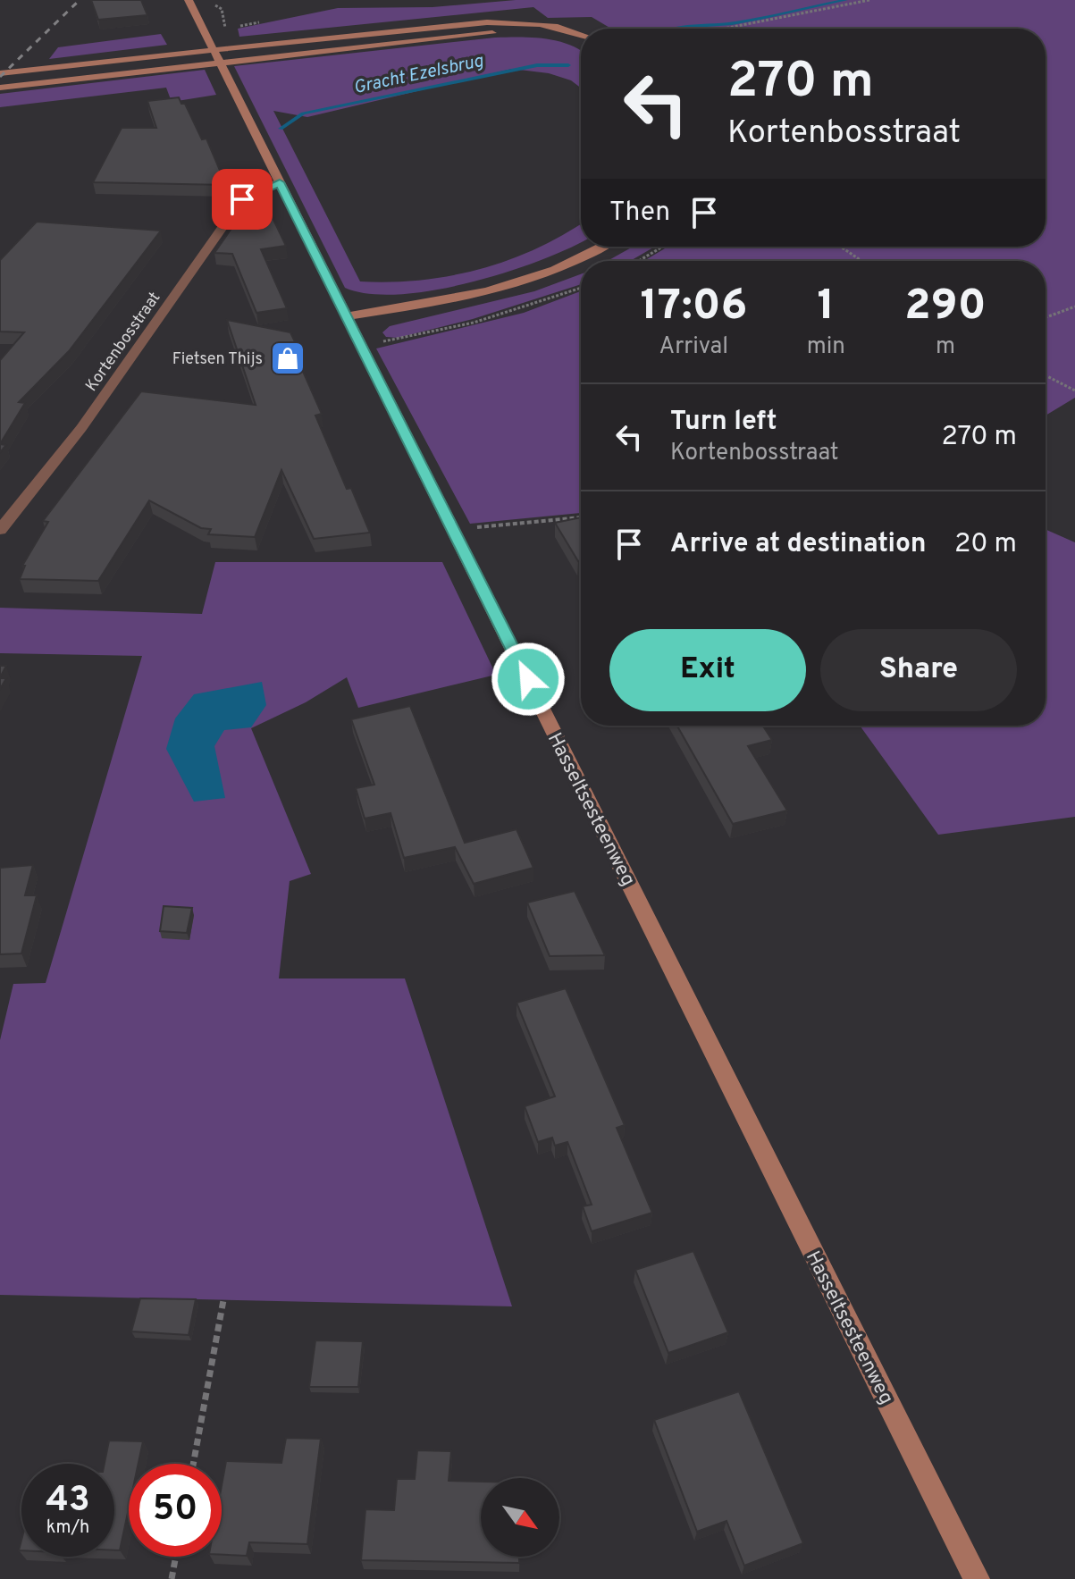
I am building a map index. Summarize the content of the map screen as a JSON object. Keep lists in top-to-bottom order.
{
  "streets": {
    "main road": ["Hasseltsesteenweg"],
    "street": ["Kortenbosstraat"]
  },
  "crossings": [
    ["Kortenbosstraat", "Hasseltsesteenweg"]
  ],
  "water": ["Gracht Ezelsbrug"],
  "places": {
    "shop": ["Fietsen Thijs"]
  },
  "north": "bottom right",
  "page": {
    "turn": ["270 m", "Kortenbosstraat"],
    "then": "Then",
    "eta": [
      "17:06",
      "Arrival",
      "1",
      "min",
      "290",
      "m"
    ],
    "list": [
      {
        "name": "Turn left",
        "note": "Kortenbosstraat",
        "value": "270 m"
      },
      {
        "name": "Arrive at destination",
        "value": "20 m"
      }
    ],
    "buttons": ["Exit", "Share"],
    "speed": "43 km/h",
    "limit": "50"
  }
}
